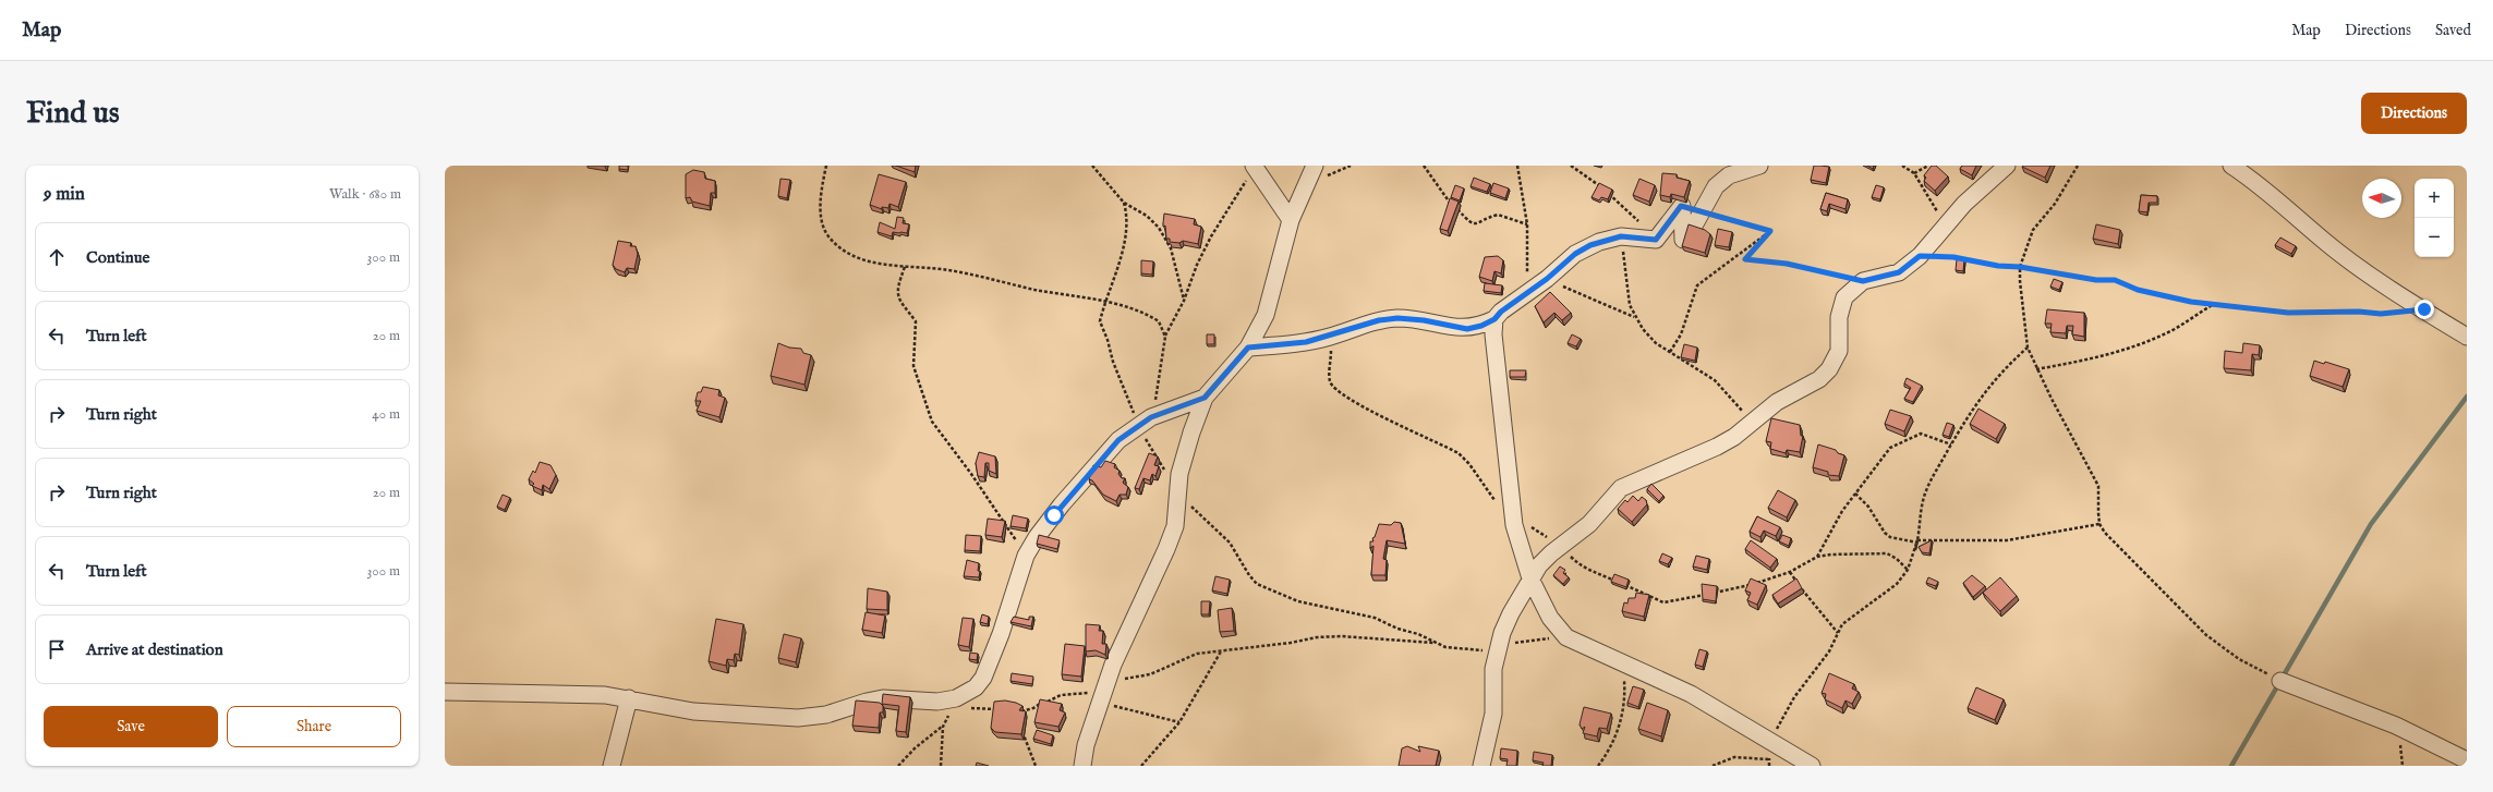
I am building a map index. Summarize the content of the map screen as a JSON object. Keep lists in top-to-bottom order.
{
  "north": "left",
  "page": {
    "header": "Map",
    "nav": ["Map", "Directions", "Saved"],
    "buttons": [
      "Directions",
      ["Save", "Share"]
    ],
    "title": "Find us",
    "heading": ["9 min", "Walk · 680 m"],
    "map_buttons": ["+", "−"],
    "list": [
      ["Continue", "300 m"],
      ["Turn left", "20 m"],
      ["Turn right", "40 m"],
      ["Turn right", "20 m"],
      ["Turn left", "300 m"],
      "Arrive at destination"
    ]
  }
}
